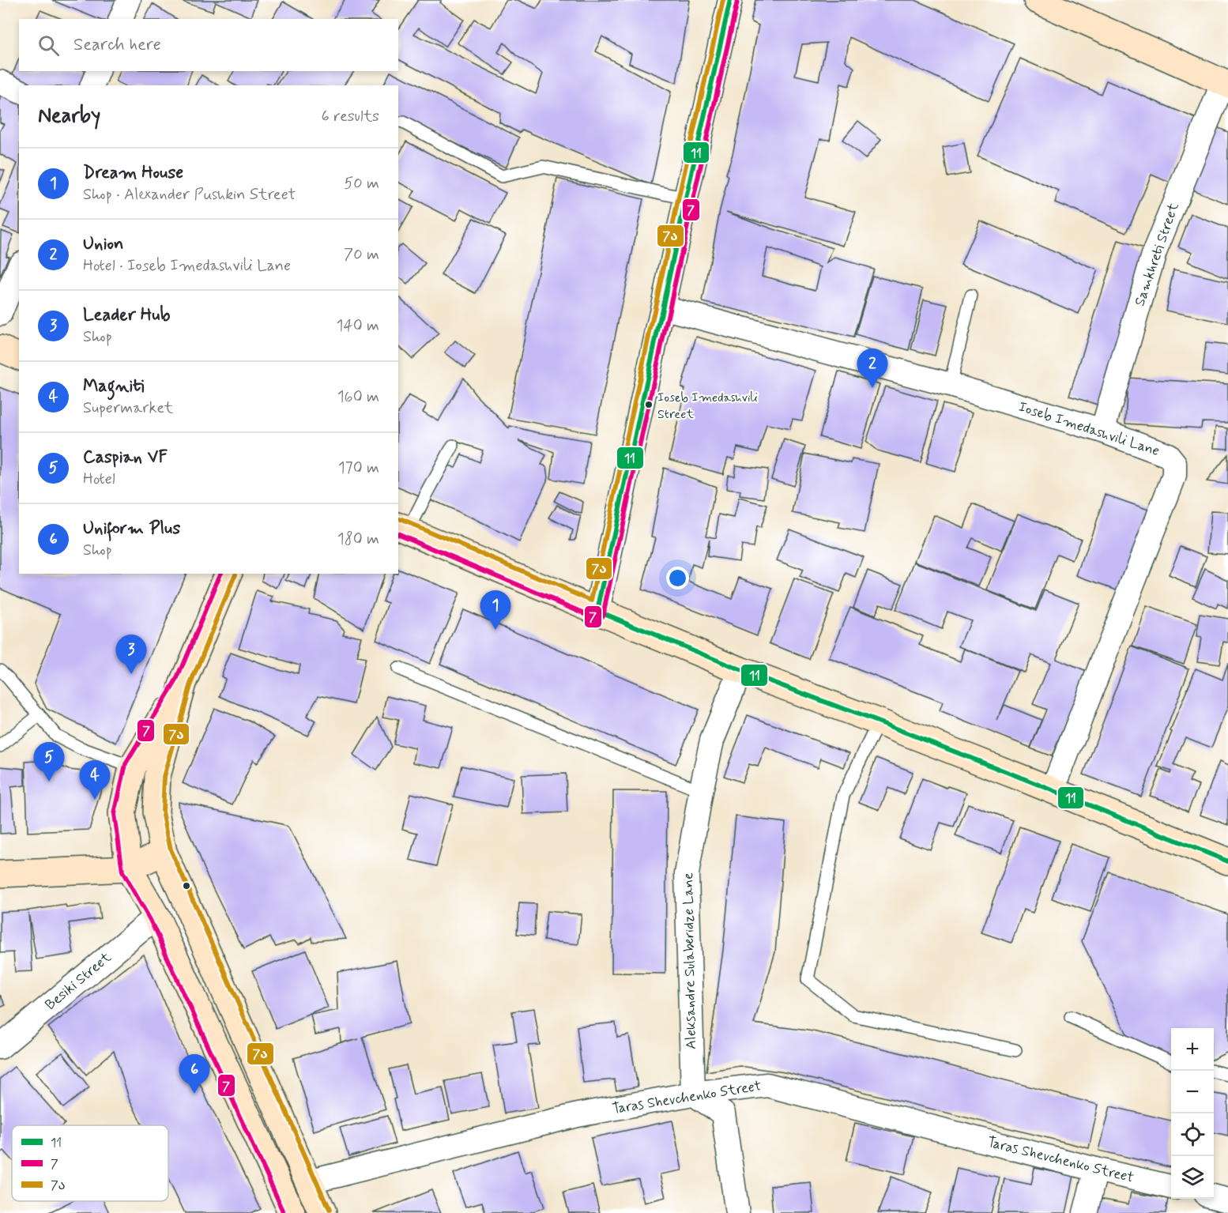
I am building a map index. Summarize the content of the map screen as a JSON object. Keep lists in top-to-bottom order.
{
  "streets": {
    "street": [
      "Samkhreti Street",
      "Ioseb Imedashvili Lane",
      "Aleksandre Sulaberidze Lane",
      "Besiki Street",
      "Taras Shevchenko Street"
    ]
  },
  "crossings": [
    ["Samkhreti Street", "Ioseb Imedashvili Lane"],
    ["Aleksandre Sulaberidze Lane", "Taras Shevchenko Street"]
  ],
  "places": ["Ioseb Imedashvili Street"],
  "lines": ["transit line 11", "transit line 7ა", "transit line 7"],
  "legend": ["11", "7", "7ა"],
  "page": {
    "search": "Search here",
    "heading": ["Nearby", "6 results"],
    "list": [
      {
        "mark": "1",
        "name": "Dream House",
        "note": "Shop · Alexander Pushkin Street",
        "value": "50 m"
      },
      {
        "mark": "2",
        "name": "Union",
        "note": "Hotel · Ioseb Imedashvili Lane",
        "value": "70 m"
      },
      {
        "mark": "3",
        "name": "Leader Hub",
        "note": "Shop",
        "value": "140 m"
      },
      {
        "mark": "4",
        "name": "Magniti",
        "note": "Supermarket",
        "value": "160 m"
      },
      {
        "mark": "5",
        "name": "Caspian VF",
        "note": "Hotel",
        "value": "170 m"
      },
      {
        "mark": "6",
        "name": "Uniform Plus",
        "note": "Shop",
        "value": "180 m"
      }
    ],
    "pins": [
      "2",
      "1",
      "3",
      "5",
      "4",
      "6"
    ],
    "map_buttons": ["+", "−"]
  }
}
